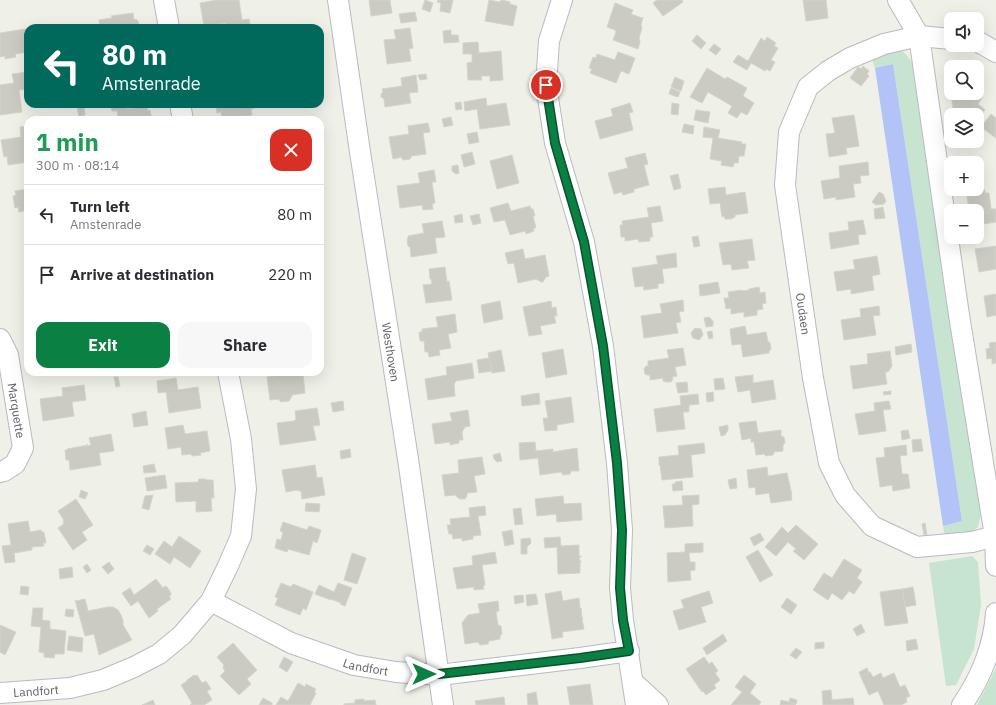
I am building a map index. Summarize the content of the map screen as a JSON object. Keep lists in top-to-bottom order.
{
  "streets": {
    "street": [
      "Oudaen",
      "Westhoven",
      "Marquette",
      "Landfort"
    ]
  },
  "crossings": [
    ["Westhoven", "Landfort"]
  ],
  "page": {
    "map_buttons": ["+", "−"],
    "turn": ["80 m", "Amstenrade"],
    "heading": ["1 min", "300 m · 08:14"],
    "list": [
      {
        "name": "Turn left",
        "note": "Amstenrade",
        "value": "80 m"
      },
      {
        "name": "Arrive at destination",
        "value": "220 m"
      }
    ],
    "buttons": ["Exit", "Share"]
  }
}
